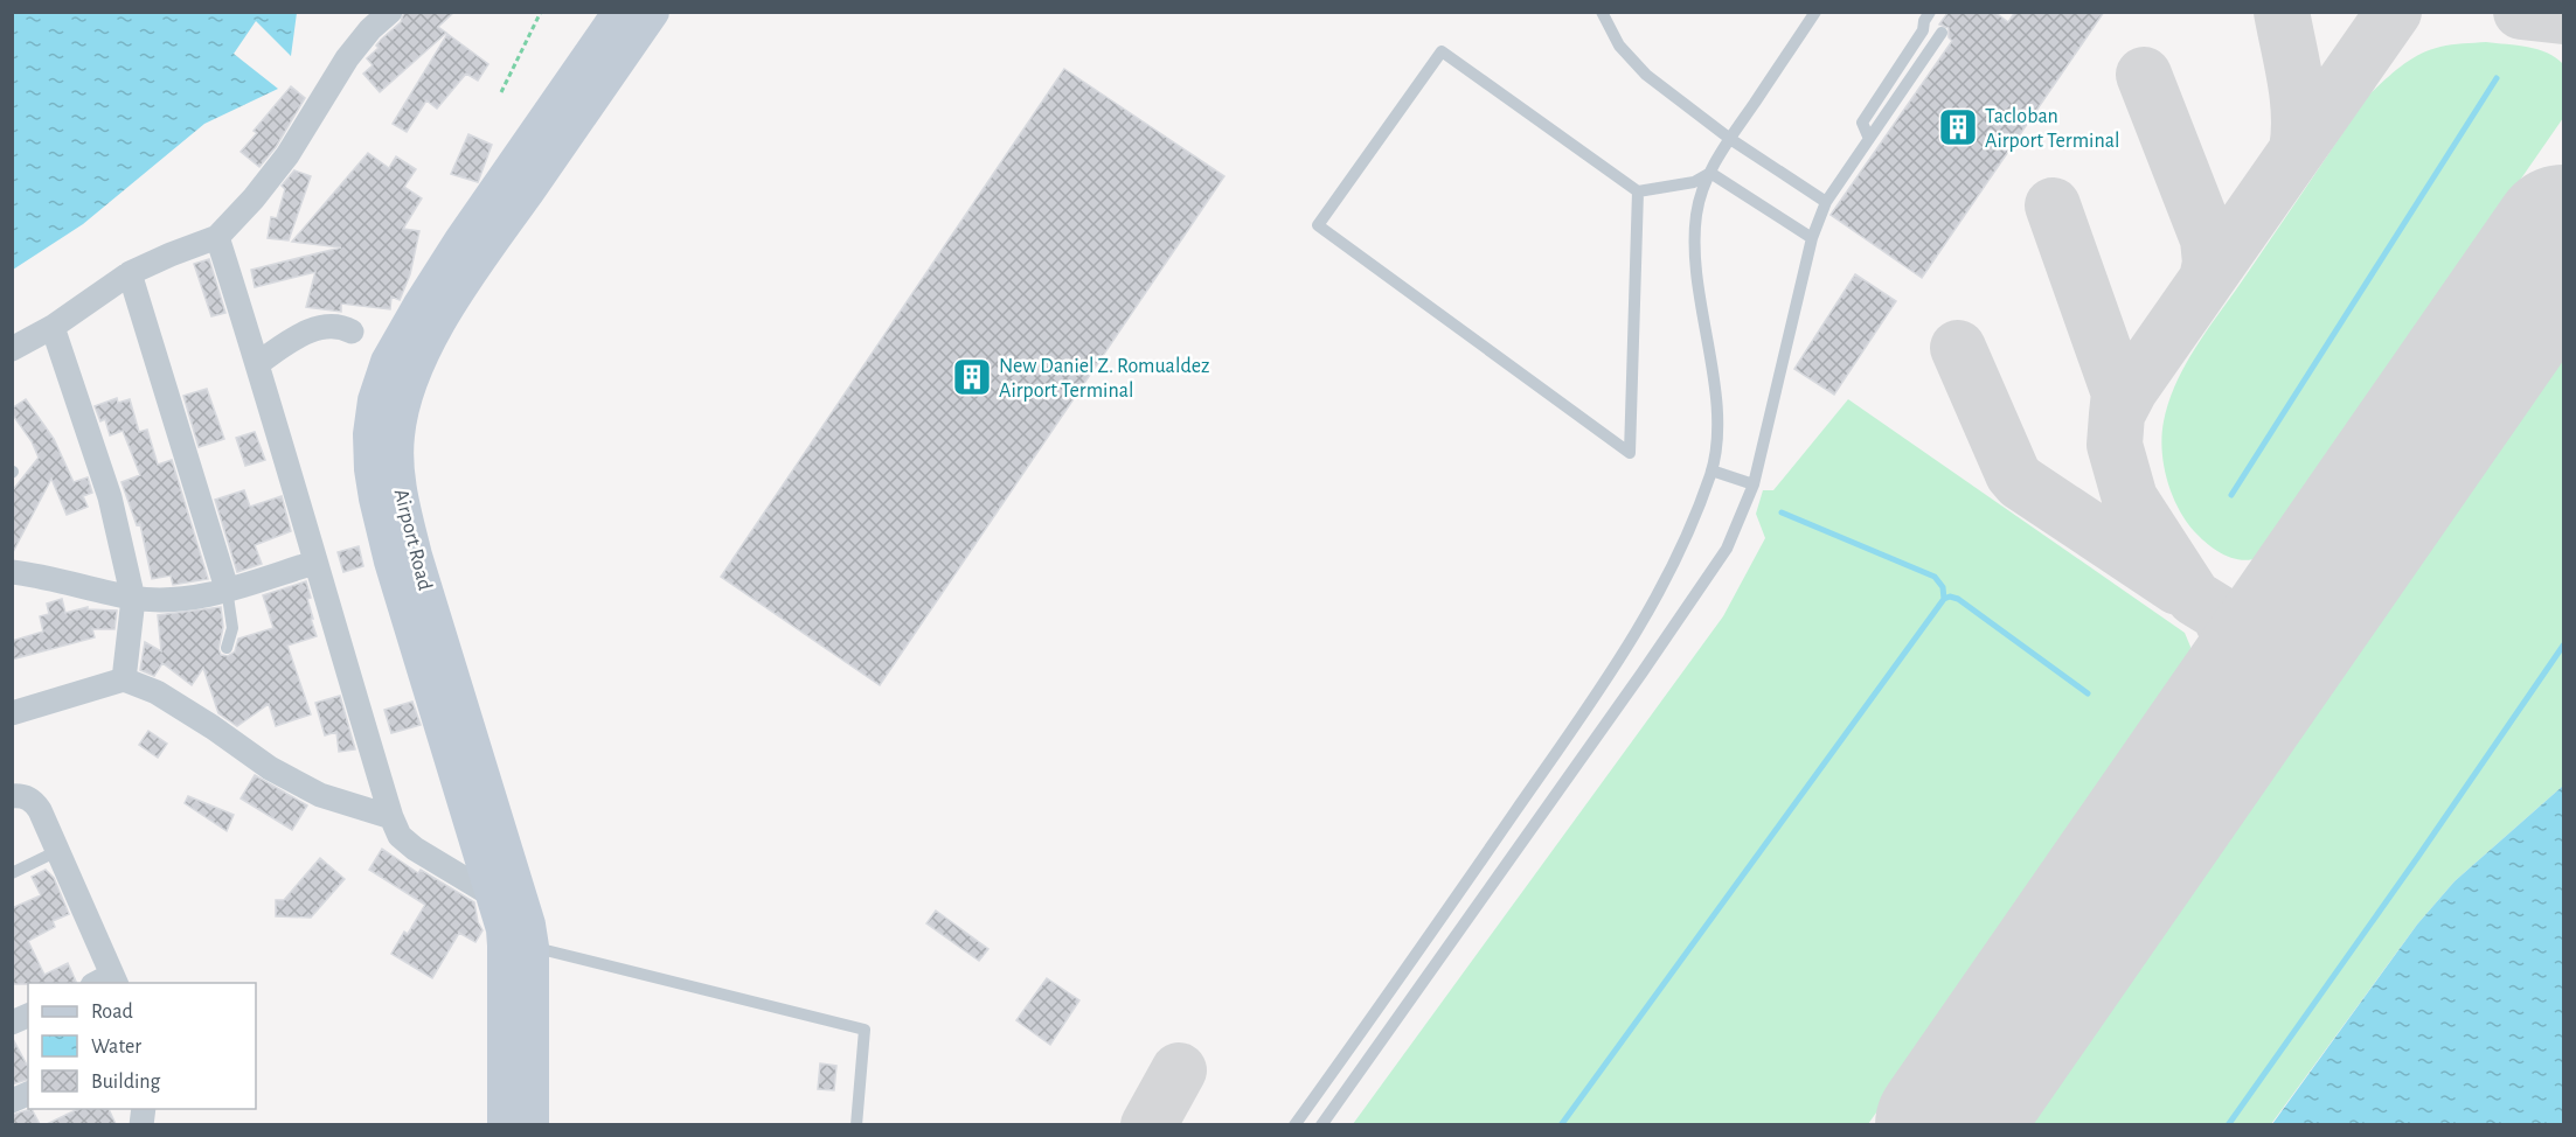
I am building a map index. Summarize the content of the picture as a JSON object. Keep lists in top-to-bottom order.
{
  "streets": {
    "main road": ["Airport Road"]
  },
  "places": {
    "building": ["Tacloban Airport Terminal", "New Daniel Z. Romualdez Airport Terminal"]
  },
  "legend": ["Road", "Water", "Building"]
}
